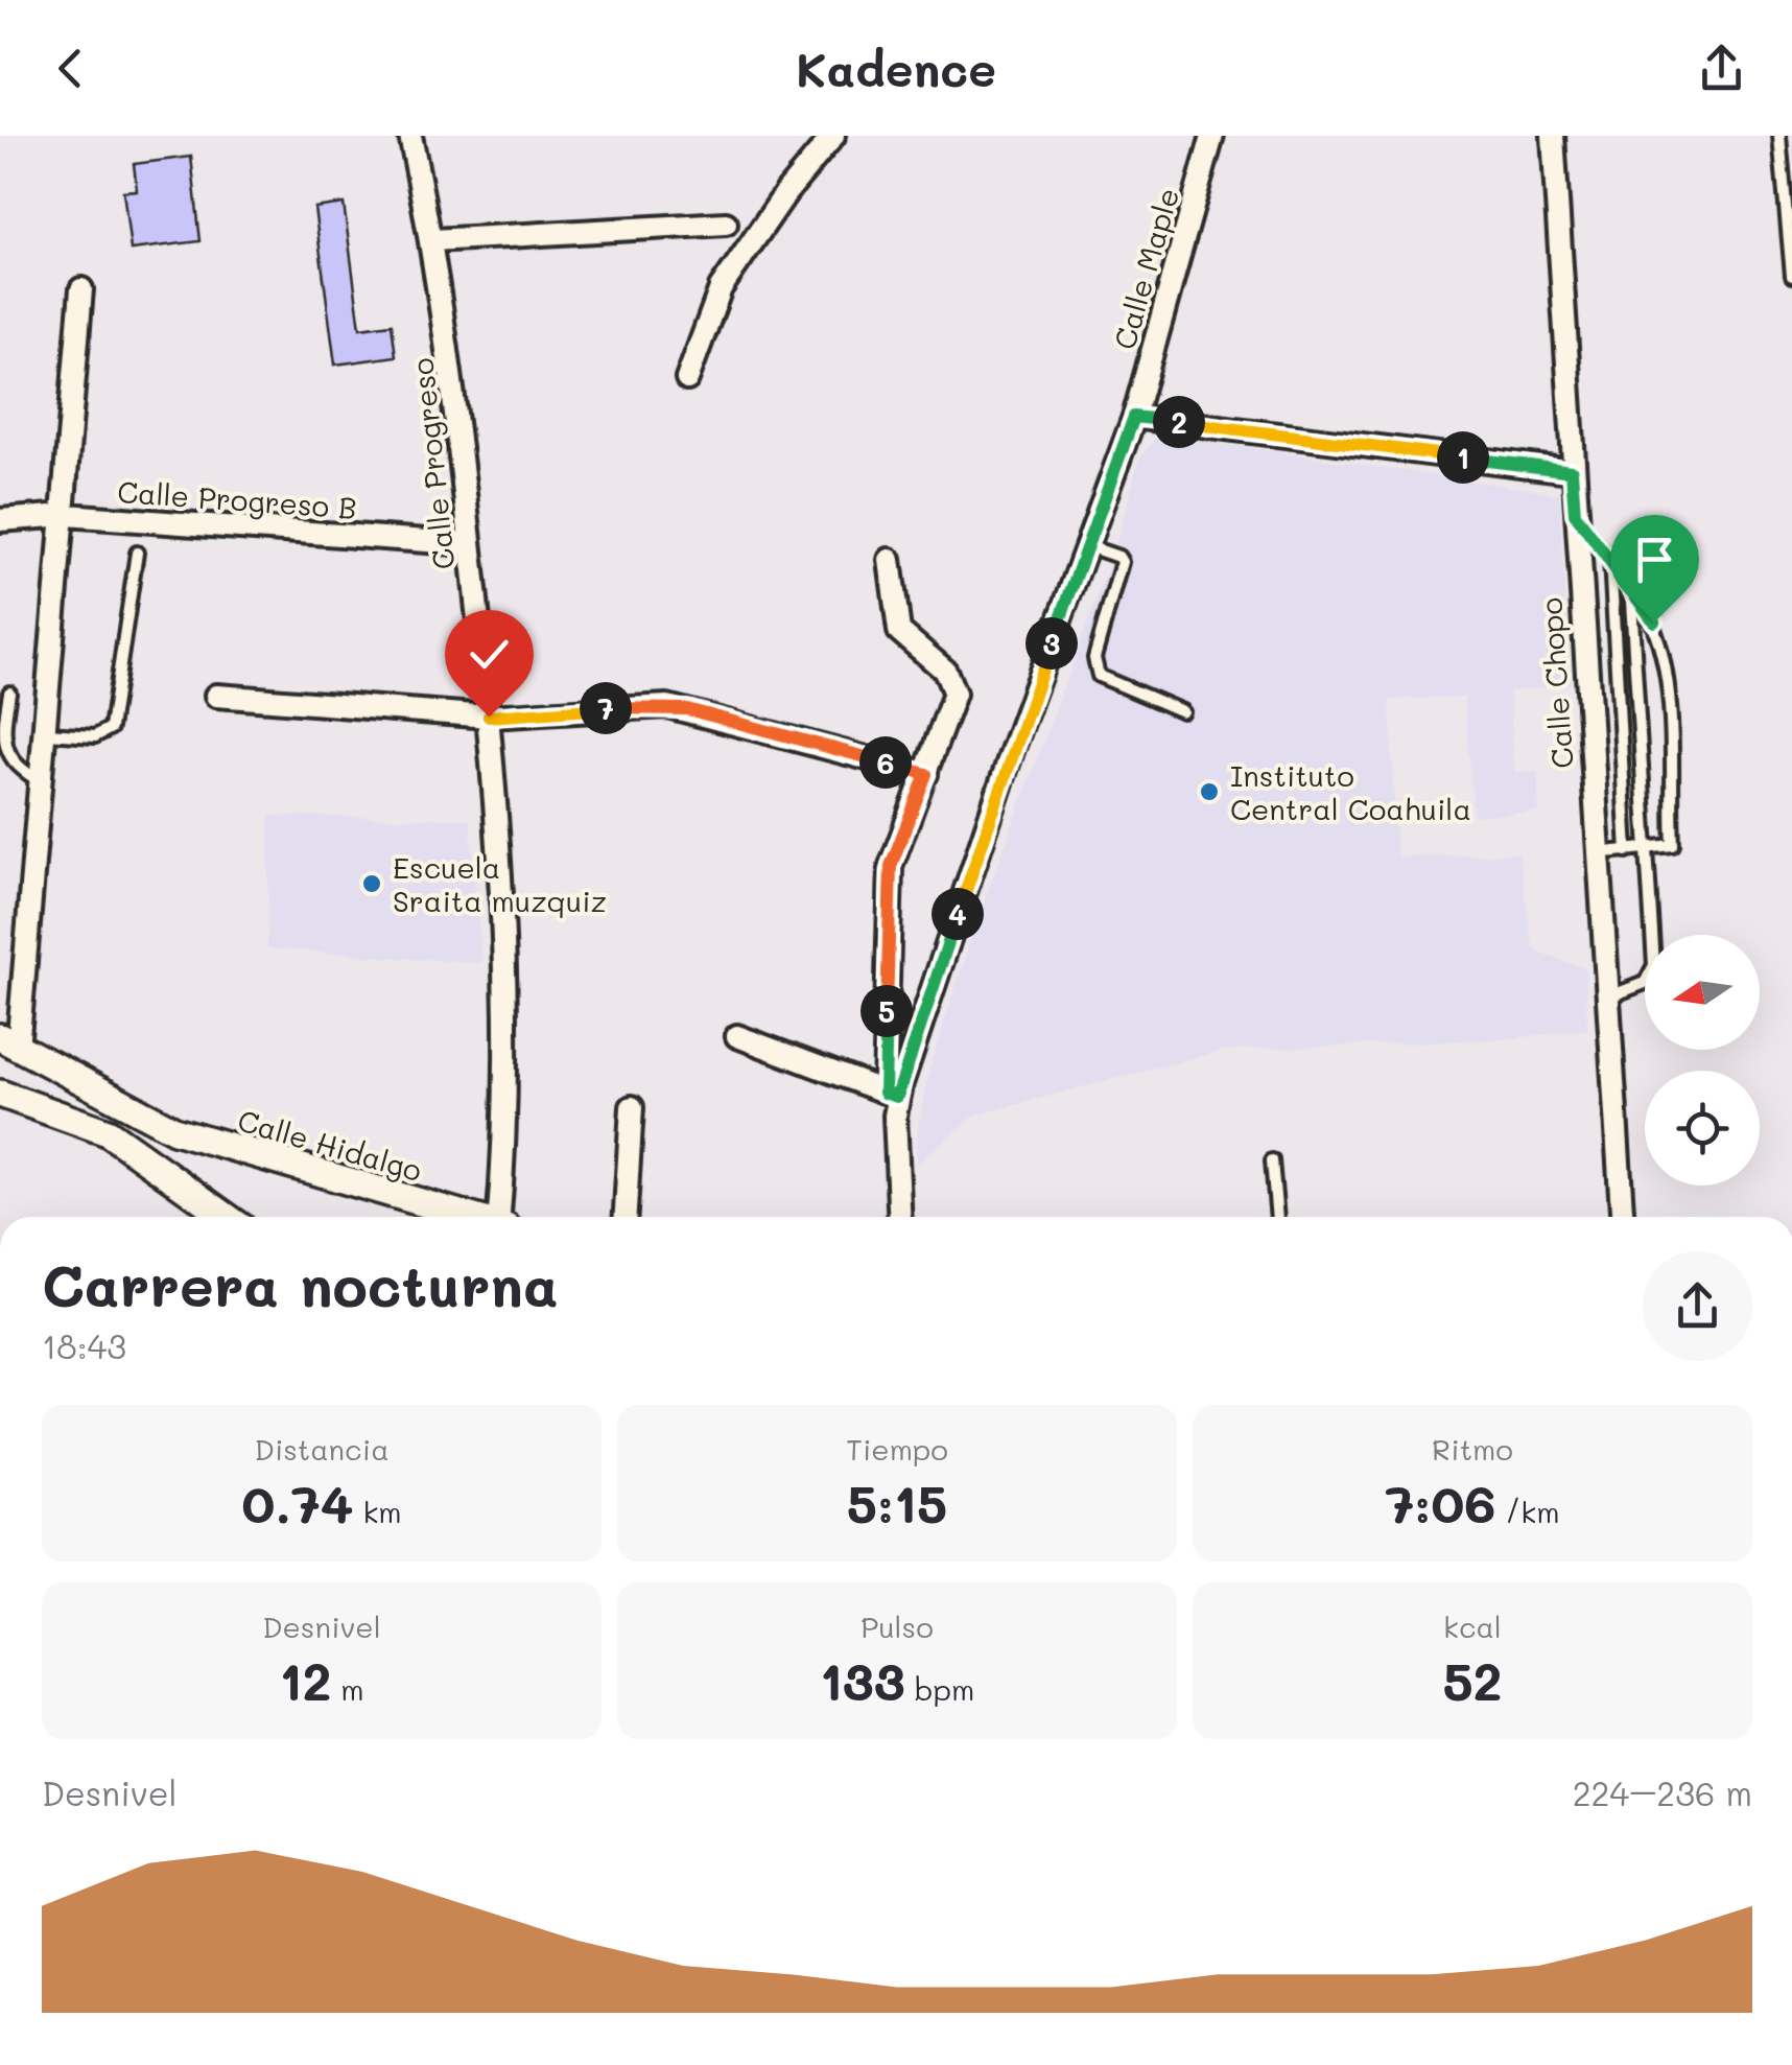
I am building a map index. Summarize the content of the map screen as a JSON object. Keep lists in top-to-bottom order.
{
  "streets": {
    "street": [
      "Calle Maple",
      "Calle Progreso",
      "Calle Progreso B",
      "Calle Chopo",
      "Calle Hidalgo"
    ]
  },
  "crossings": [
    ["Calle Progreso", "Calle Progreso B"]
  ],
  "places": ["Instituto Central Coahuila", "Escuela Sraita muzquiz"],
  "north": "left",
  "page": {
    "header": "Kadence",
    "pins": [
      "2",
      "1",
      "3",
      "7",
      "6",
      "4",
      "5"
    ],
    "heading": ["Carrera nocturna", "18:43"],
    "stats": [
      ["Distancia", "0.74 km"],
      ["Tiempo", "5:15"],
      ["Ritmo", "7:06 /km"],
      ["Desnivel", "12 m"],
      ["Pulso", "133 bpm"],
      ["kcal", "52"]
    ],
    "chart": ["Desnivel", "224–236 m"]
  }
}
